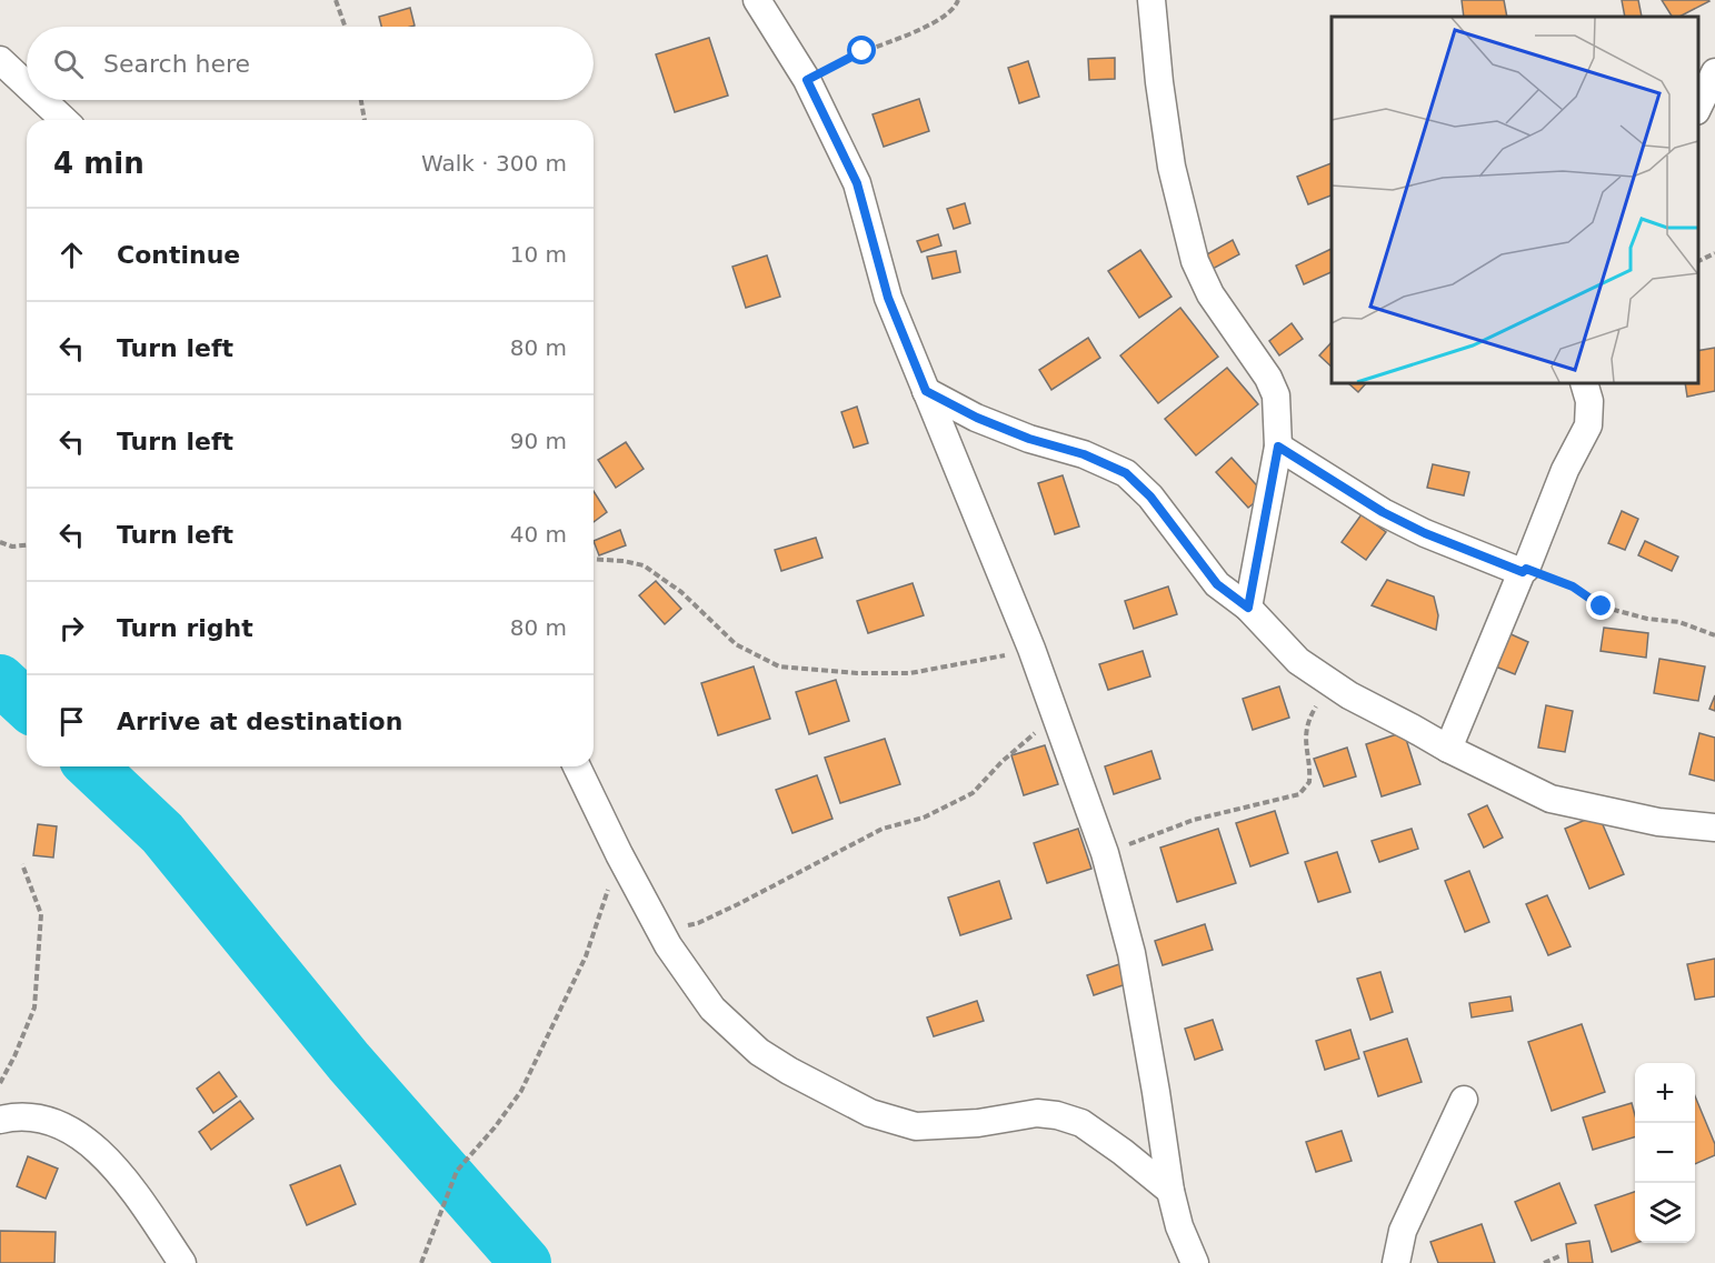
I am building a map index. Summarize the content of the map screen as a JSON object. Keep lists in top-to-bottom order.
{
  "page": {
    "search": "Search here",
    "heading": ["4 min", "Walk · 300 m"],
    "list": [
      ["Continue", "10 m"],
      ["Turn left", "80 m"],
      ["Turn left", "90 m"],
      ["Turn left", "40 m"],
      ["Turn right", "80 m"],
      "Arrive at destination"
    ],
    "map_buttons": ["+", "−"]
  }
}
